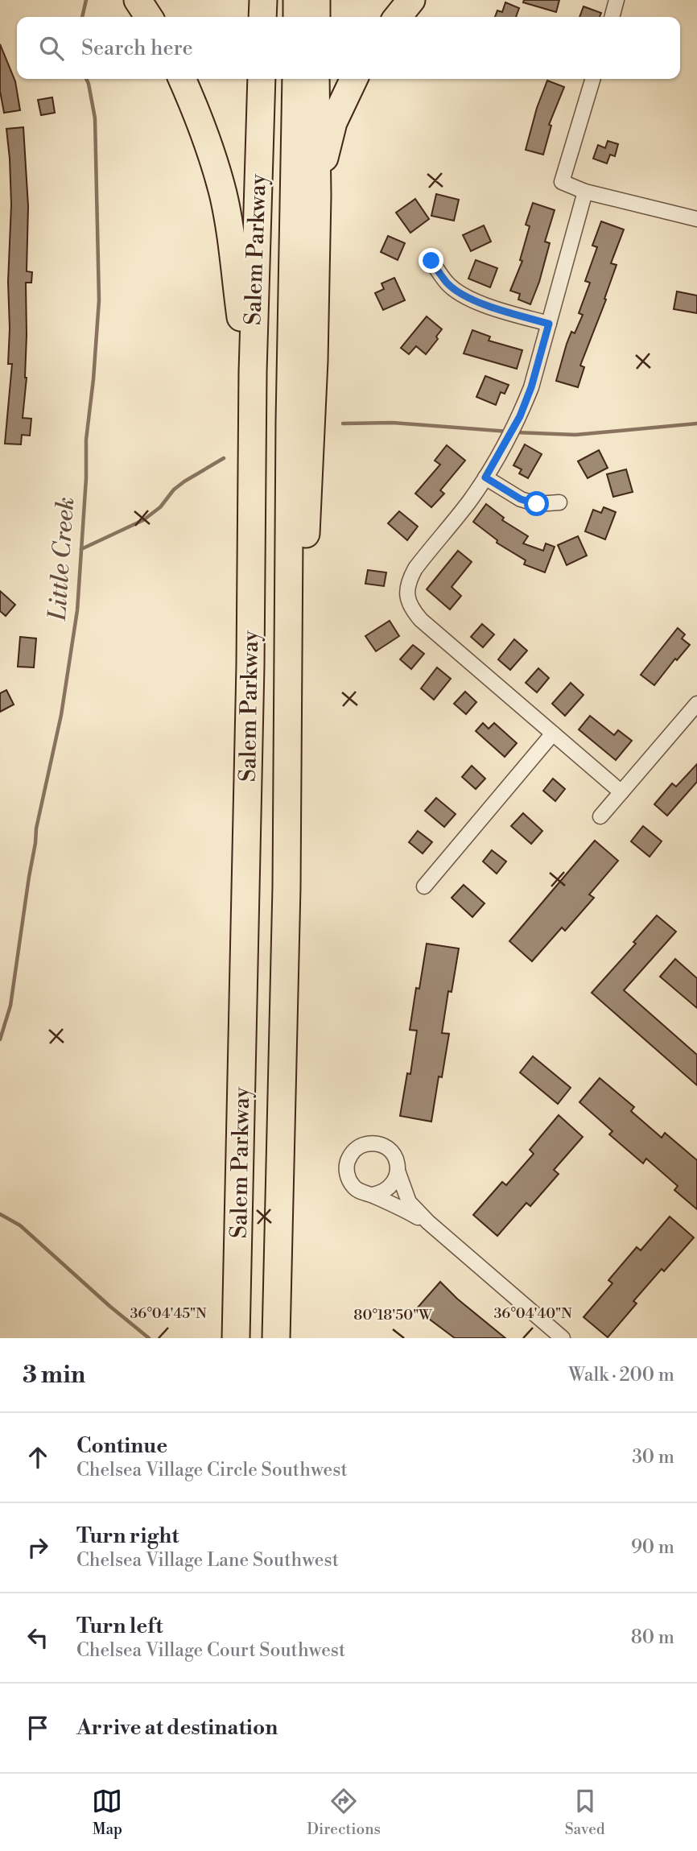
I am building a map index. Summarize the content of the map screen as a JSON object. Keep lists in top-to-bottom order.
{
  "streets": {
    "highway": ["Salem Parkway"]
  },
  "water": ["Little Creek"],
  "page": {
    "search": "Search here",
    "heading": ["3 min", "Walk · 200 m"],
    "list": [
      ["Continue", "Chelsea Village Circle Southwest", "30 m"],
      ["Turn right", "Chelsea Village Lane Southwest", "90 m"],
      ["Turn left", "Chelsea Village Court Southwest", "80 m"],
      "Arrive at destination"
    ],
    "nav": ["Map", "Directions", "Saved"]
  },
  "coordinates": ["36°04'45\"N", "36°04'40\"N", "80°18'50\"W"]
}
